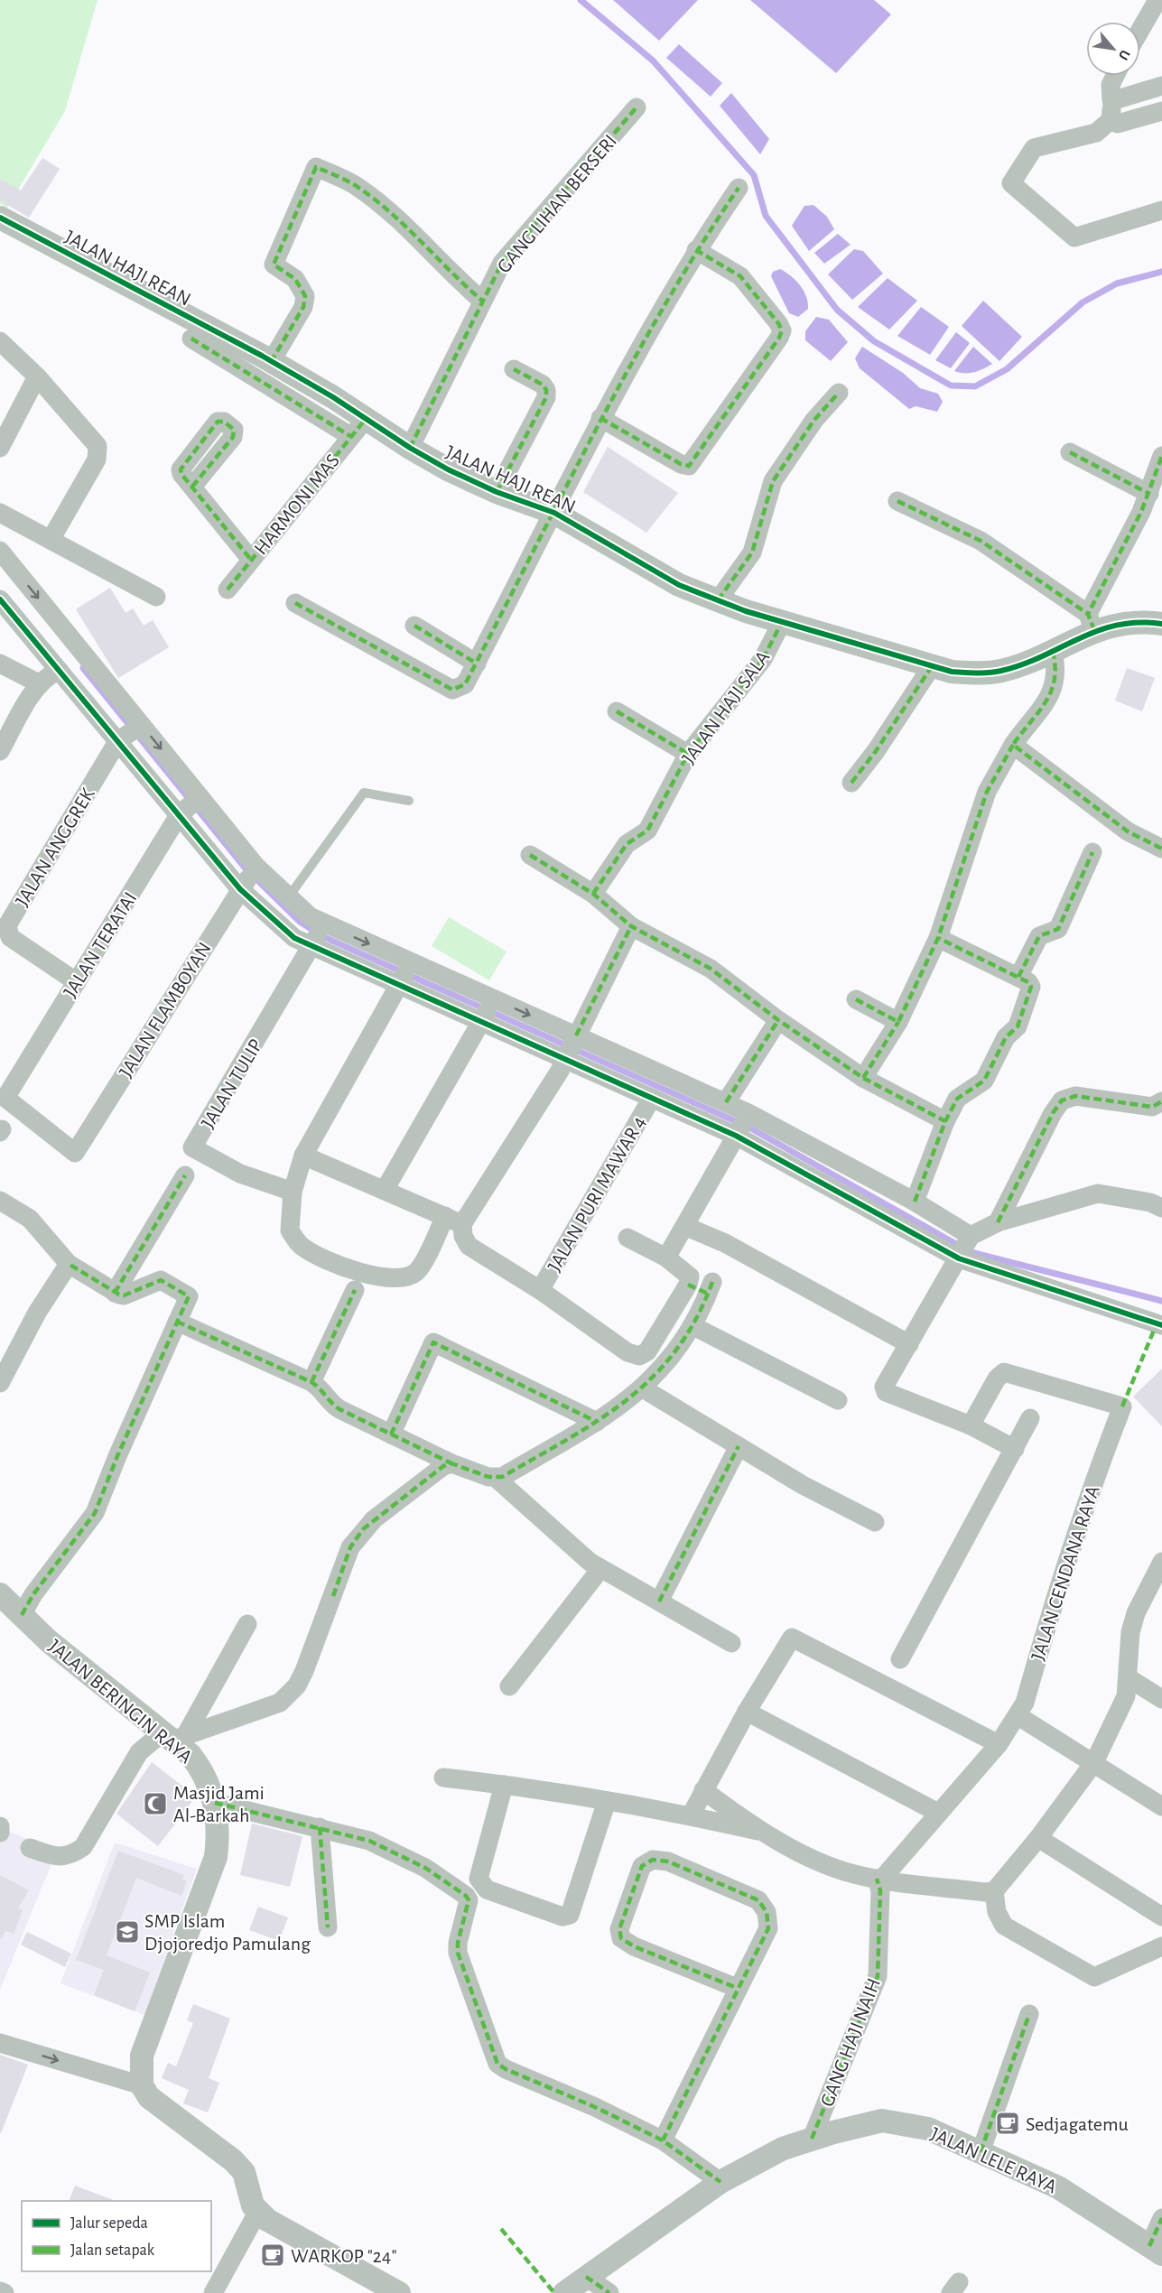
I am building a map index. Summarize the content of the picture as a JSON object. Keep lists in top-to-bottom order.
{
  "streets": {
    "street": [
      "GANG LIHAN BERSERI",
      "JALAN HAJI REAN",
      "HARMONI MAS",
      "JALAN HAJI SALA",
      "JALAN ANGGREK",
      "JALAN TERATAI",
      "JALAN FLAMBOYAN",
      "JALAN TULIP",
      "JALAN PURI MAWAR 4",
      "JALAN CENDANA RAYA",
      "JALAN BERINGIN RAYA",
      "GANG HAJI NAIH",
      "JALAN LELE RAYA"
    ]
  },
  "crossings": [
    ["GANG LIHAN BERSERI", "JALAN HAJI REAN"],
    ["JALAN HAJI REAN", "HARMONI MAS"],
    ["JALAN HAJI REAN", "JALAN HAJI SALA"],
    ["JALAN ANGGREK", "JALAN TERATAI"],
    ["JALAN TERATAI", "JALAN FLAMBOYAN"],
    ["JALAN CENDANA RAYA", "GANG HAJI NAIH"],
    ["GANG HAJI NAIH", "JALAN LELE RAYA"]
  ],
  "places": {
    "mosque": ["Masjid Jami Al-Barkah"],
    "school or university": ["SMP Islam Djojoredjo Pamulang"],
    "cafe": ["Sedjagatemu", "WARKOP \"24\""]
  },
  "legend": ["Jalur sepeda", "Jalan setapak"],
  "north": "bottom right"
}
